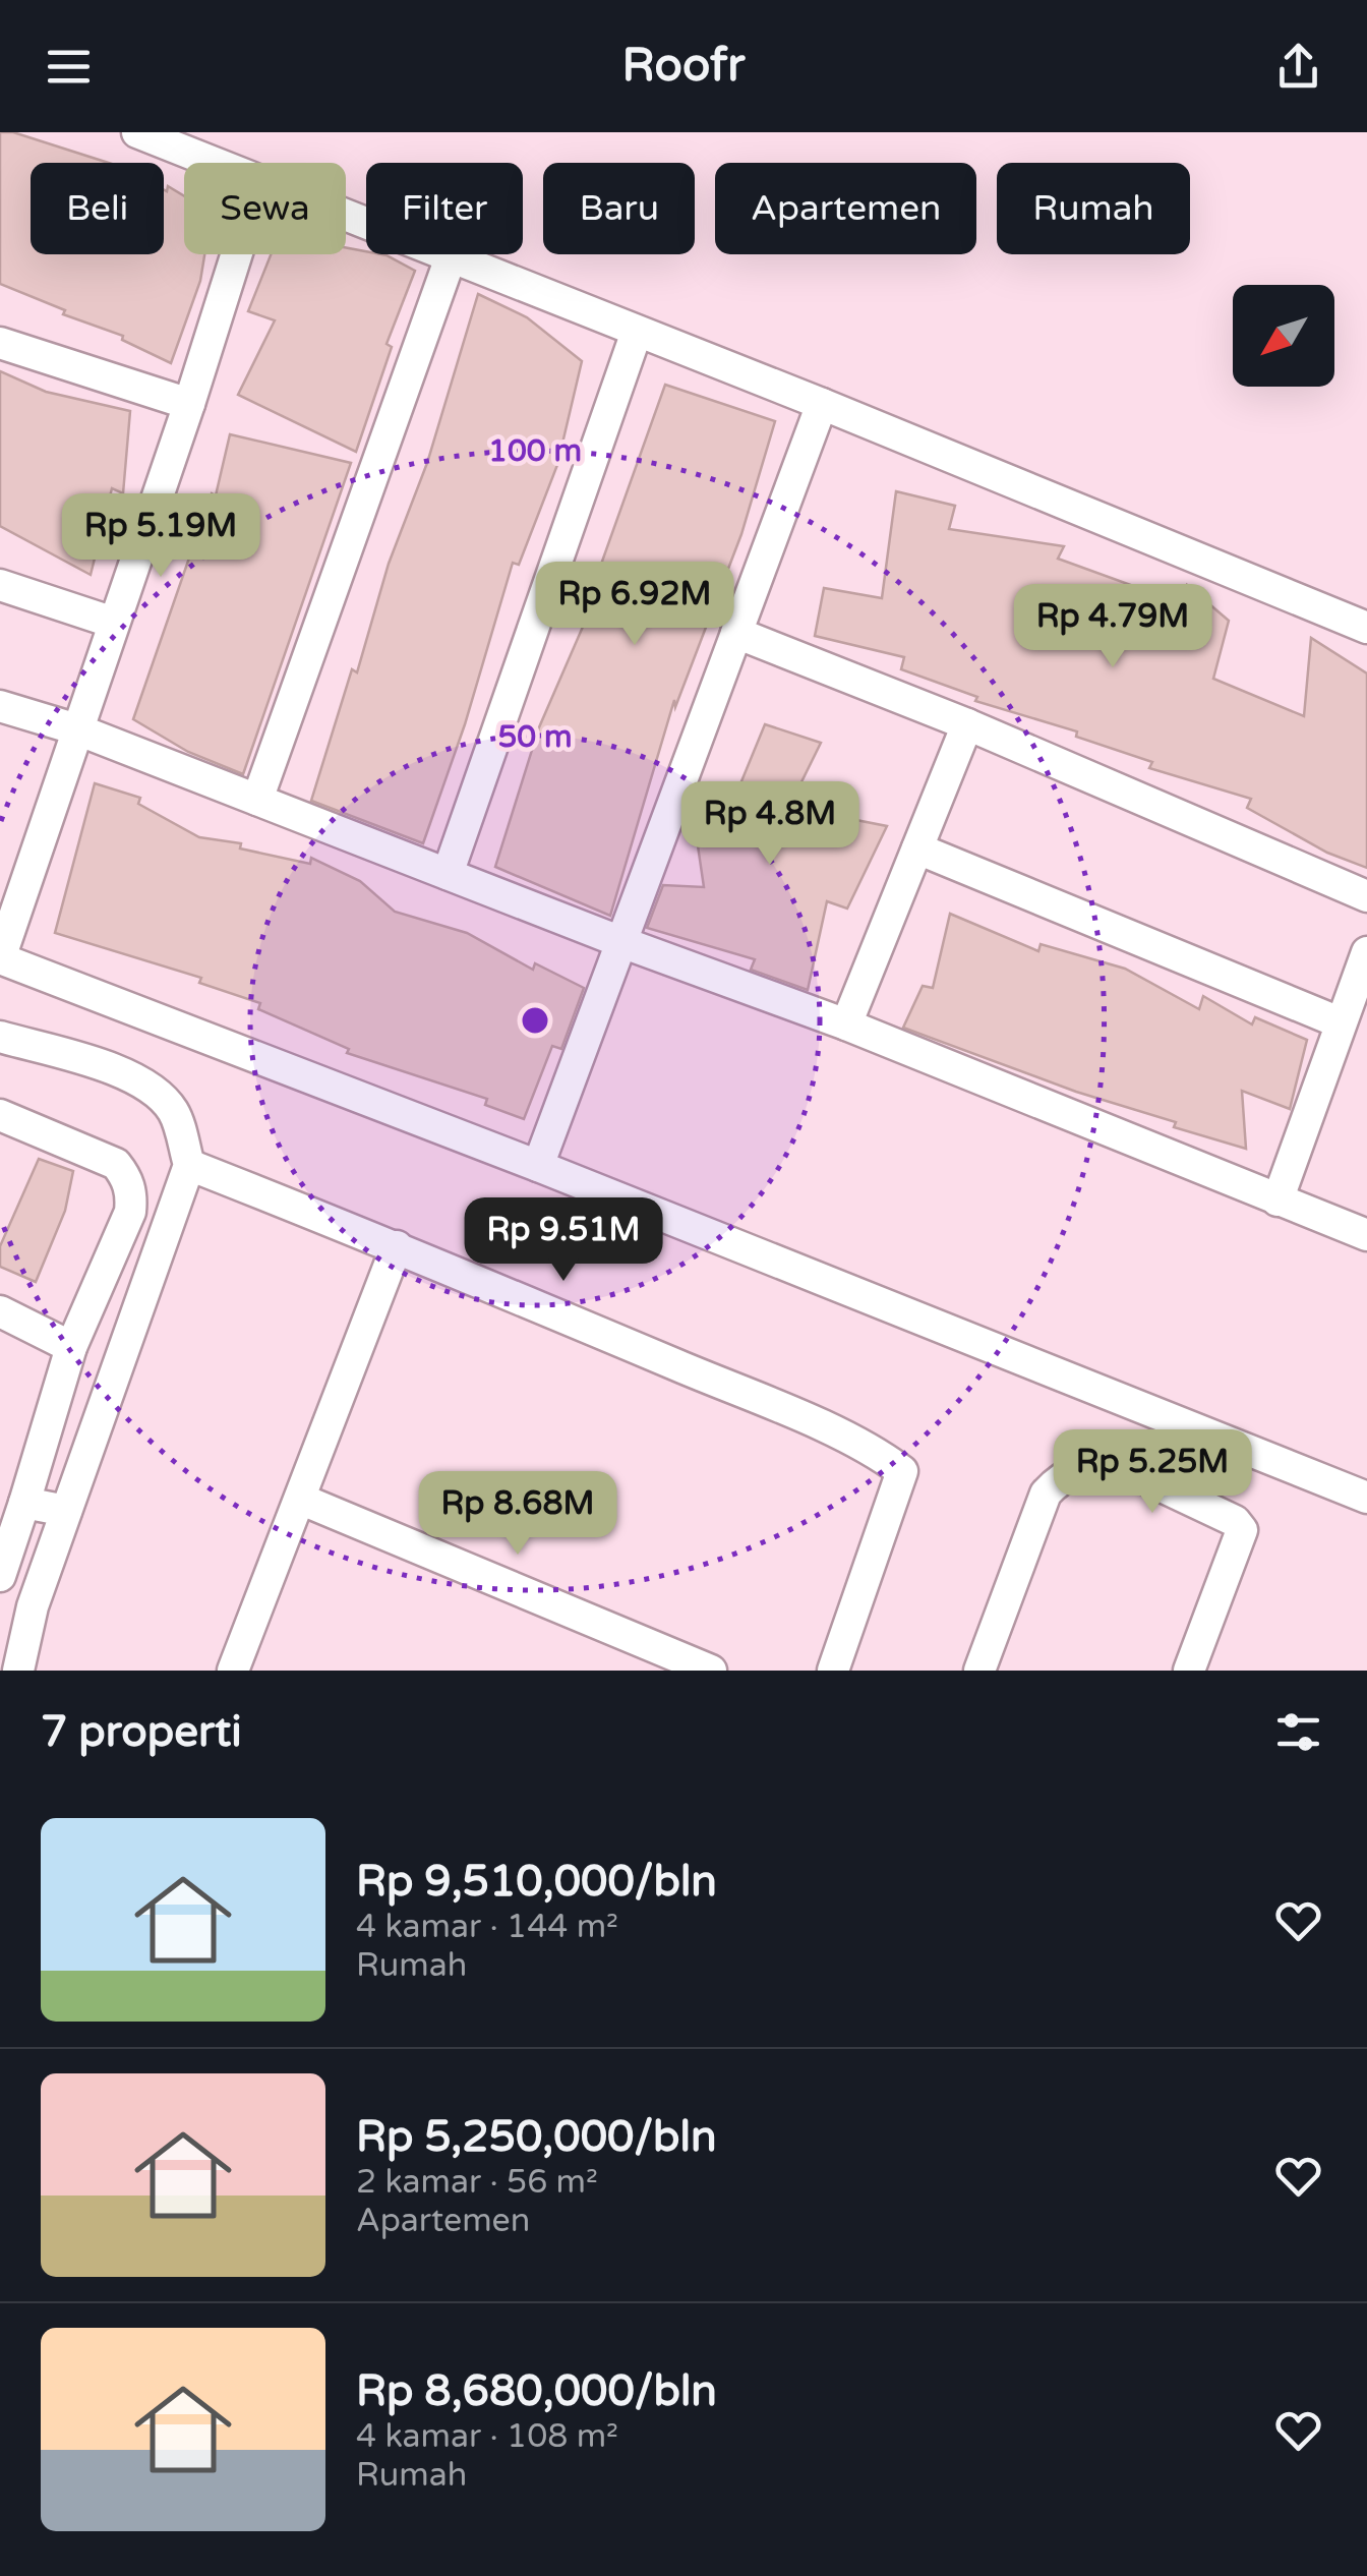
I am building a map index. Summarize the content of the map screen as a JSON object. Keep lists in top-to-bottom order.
{
  "north": "bottom left",
  "page": {
    "header": "Roofr",
    "chip": [
      "Beli",
      "Sewa",
      "Filter",
      "Baru",
      "Apartemen",
      "Rumah"
    ],
    "price": [
      "Rp 5.19M",
      "Rp 6.92M",
      "Rp 4.79M",
      "Rp 4.8M",
      "Rp 9.51M",
      "Rp 5.25M",
      "Rp 8.68M"
    ],
    "heading": "7 properti",
    "list": [
      {
        "name": "Rp 9,510,000/bln",
        "note": "4 kamar · 144 m² · Rumah"
      },
      {
        "name": "Rp 5,250,000/bln",
        "note": "2 kamar · 56 m² · Apartemen"
      },
      {
        "name": "Rp 8,680,000/bln",
        "note": "4 kamar · 108 m² · Rumah"
      }
    ]
  },
  "rings": ["100 m", "50 m"]
}
